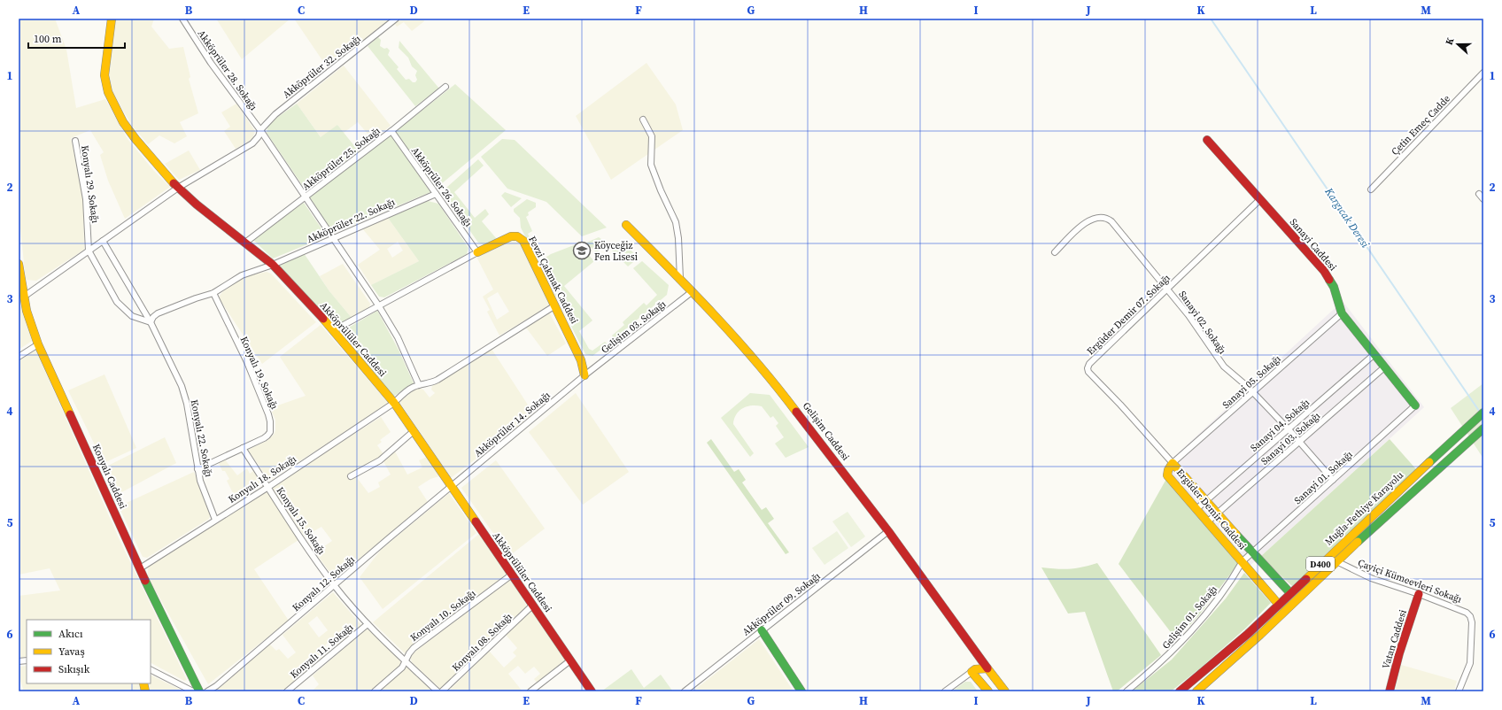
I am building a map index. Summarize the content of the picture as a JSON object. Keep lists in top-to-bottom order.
{
  "streets": {
    "main road": [
      "Sanayi Caddesi",
      "Fevzi Çakmak Caddesi",
      "Akköprülüler Caddesi",
      "Gelişim Caddesi",
      "Konyalı Caddesi",
      "Muğla-Fethiye Karayolu",
      "Ergüder Demir Caddesi",
      "D400",
      "Vatan Caddesi"
    ],
    "street": [
      "Akköprüler 32. Sokağı",
      "Akköprüler 28. Sokağı",
      "Çetin Emeç Cadde",
      "Akköprüler 25. Sokağı",
      "Konyalı 29. Sokağı",
      "Akköprüler 26. Sokağı",
      "Akköprüler 22. Sokağı",
      "Ergüder Demir 07. Sokağı",
      "Sanayi 02. Sokağı",
      "Gelişim 03. Sokağı",
      "Konyalı 19. Sokağı",
      "Sanayi 05. Sokağı",
      "Akköprüler 14. Sokağı",
      "Sanayi 04. Sokağı",
      "Konyalı 22. Sokağı",
      "Sanayi 03. Sokağı",
      "Sanayi 01. Sokağı",
      "Konyalı 18. Sokağı",
      "Konyalı 15. Sokağı",
      "Çayiçi Kümeevleri Sokağı",
      "Konyalı 12. Sokağı",
      "Akköprüler 09. Sokağı",
      "Konyalı 10. Sokağı",
      "Gelişim 01. Sokağı",
      "Konyalı 08. Sokağı",
      "Konyalı 11. Sokağı"
    ]
  },
  "crossings": [
    ["Akköprüler 32. Sokağı", "Akköprüler 28. Sokağı"],
    ["Akköprüler 32. Sokağı", "Konyalı 29. Sokağı"],
    ["Akköprüler 32. Sokağı", "Akköprülüler Caddesi"],
    ["Akköprüler 32. Sokağı", "Konyalı 22. Sokağı"],
    ["Akköprüler 32. Sokağı", "Konyalı Caddesi"],
    ["Akköprüler 28. Sokağı", "Akköprüler 25. Sokağı"],
    ["Akköprüler 28. Sokağı", "Akköprüler 22. Sokağı"],
    ["Akköprüler 28. Sokağı", "Konyalı 18. Sokağı"],
    ["Akköprüler 25. Sokağı", "Akköprüler 26. Sokağı"],
    ["Akköprüler 25. Sokağı", "Akköprülüler Caddesi"],
    ["Akköprüler 26. Sokağı", "Akköprüler 22. Sokağı"],
    ["Akköprüler 26. Sokağı", "Fevzi Çakmak Caddesi"],
    ["Akköprüler 22. Sokağı", "Akköprülüler Caddesi"],
    ["Akköprüler 22. Sokağı", "Konyalı 19. Sokağı"],
    ["Akköprüler 22. Sokağı", "Konyalı 22. Sokağı"],
    ["Sanayi Caddesi", "Ergüder Demir 07. Sokağı"],
    ["Sanayi Caddesi", "Sanayi 05. Sokağı"],
    ["Sanayi Caddesi", "Sanayi 04. Sokağı"],
    ["Sanayi Caddesi", "Sanayi 03. Sokağı"],
    ["Sanayi Caddesi", "Sanayi 01. Sokağı"],
    ["Fevzi Çakmak Caddesi", "Gelişim 03. Sokağı"],
    ["Fevzi Çakmak Caddesi", "Akköprüler 14. Sokağı"],
    ["Fevzi Çakmak Caddesi", "Konyalı 18. Sokağı"],
    ["Ergüder Demir 07. Sokağı", "Sanayi 02. Sokağı"],
    ["Ergüder Demir 07. Sokağı", "Sanayi 05. Sokağı"],
    ["Ergüder Demir 07. Sokağı", "Ergüder Demir Caddesi"],
    ["Sanayi 02. Sokağı", "Sanayi 05. Sokağı"],
    ["Sanayi 02. Sokağı", "Sanayi 04. Sokağı"],
    ["Sanayi 02. Sokağı", "Sanayi 03. Sokağı"],
    ["Sanayi 02. Sokağı", "Sanayi 01. Sokağı"],
    ["Gelişim 03. Sokağı", "Akköprüler 14. Sokağı"],
    ["Gelişim 03. Sokağı", "Gelişim Caddesi"],
    ["Akköprülüler Caddesi", "Akköprüler 14. Sokağı"],
    ["Akköprülüler Caddesi", "Konyalı 18. Sokağı"],
    ["Akköprülüler Caddesi", "Konyalı 12. Sokağı"],
    ["Akköprülüler Caddesi", "Konyalı 10. Sokağı"],
    ["Akköprülüler Caddesi", "Konyalı 08. Sokağı"],
    ["Konyalı 19. Sokağı", "Konyalı 15. Sokağı"],
    ["Sanayi 05. Sokağı", "Ergüder Demir Caddesi"],
    ["Akköprüler 14. Sokağı", "Konyalı 12. Sokağı"],
    ["Sanayi 04. Sokağı", "Ergüder Demir Caddesi"],
    ["Gelişim Caddesi", "Akköprüler 09. Sokağı"],
    ["Konyalı 22. Sokağı", "Konyalı 18. Sokağı"],
    ["Sanayi 03. Sokağı", "Ergüder Demir Caddesi"],
    ["Konyalı Caddesi", "Konyalı 18. Sokağı"],
    ["Sanayi 01. Sokağı", "Ergüder Demir Caddesi"],
    ["Sanayi 01. Sokağı", "Gelişim 01. Sokağı"],
    ["Konyalı 18. Sokağı", "Konyalı 15. Sokağı"],
    ["Muğla-Fethiye Karayolu", "Ergüder Demir Caddesi"],
    ["Muğla-Fethiye Karayolu", "Çayiçi Kümeevleri Sokağı"],
    ["Ergüder Demir Caddesi", "Gelişim 01. Sokağı"],
    ["Konyalı 15. Sokağı", "Konyalı 12. Sokağı"],
    ["Konyalı 15. Sokağı", "Konyalı 10. Sokağı"],
    ["Konyalı 15. Sokağı", "Konyalı 11. Sokağı"],
    ["Çayiçi Kümeevleri Sokağı", "Vatan Caddesi"]
  ],
  "water": ["Kargıcak Deresi"],
  "places": {
    "school or university": ["Köyceğiz Fen Lisesi"]
  },
  "legend": ["Akıcı", "Yavaş", "Sıkışık"],
  "scale_bar": "100 m",
  "north": "left",
  "grid": {
    "columns": [
      "A",
      "B",
      "C",
      "D",
      "E",
      "F",
      "G",
      "H",
      "I",
      "J",
      "K",
      "L",
      "M"
    ],
    "rows": [
      "1",
      "2",
      "3",
      "4",
      "5",
      "6"
    ]
  }
}
